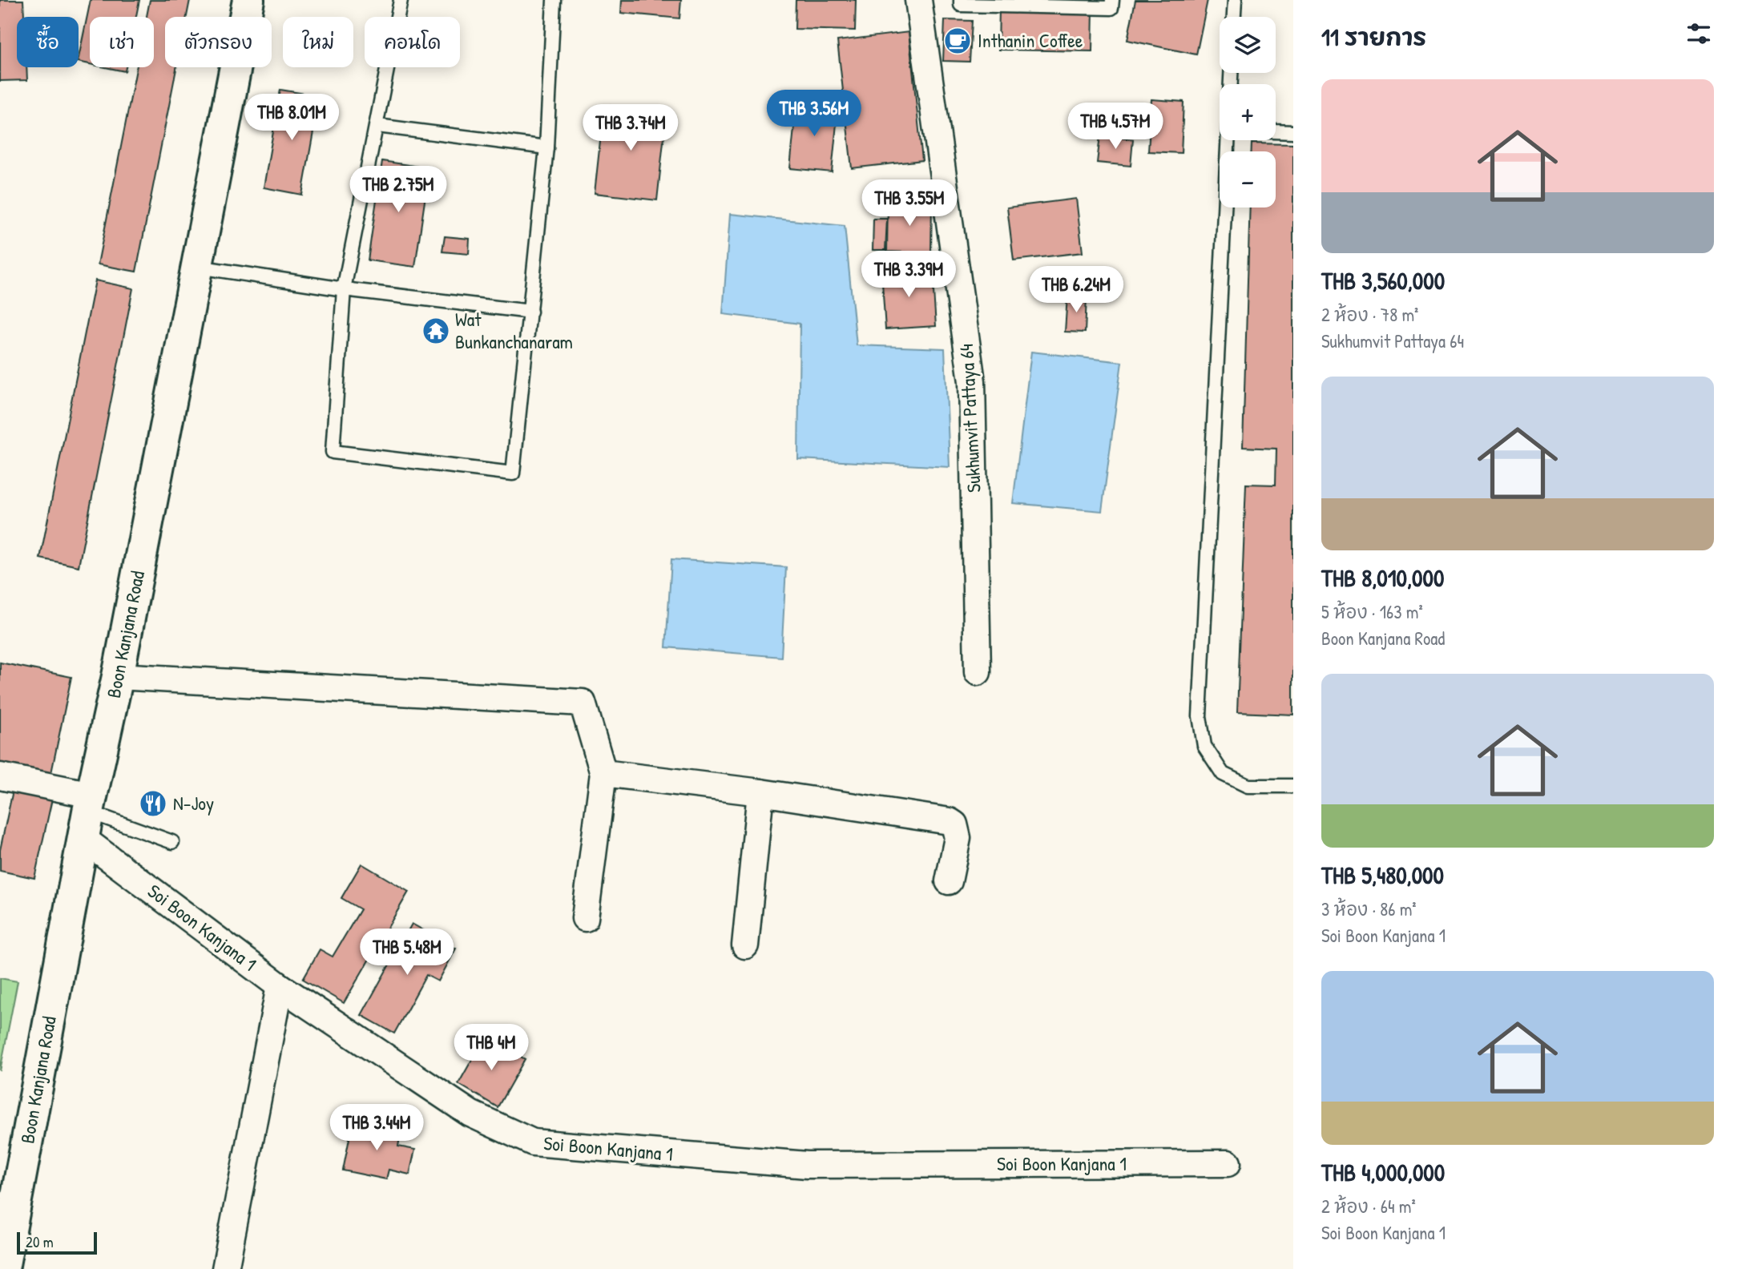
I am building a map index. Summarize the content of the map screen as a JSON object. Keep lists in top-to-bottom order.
{
  "streets": {
    "street": ["Sukhumvit Pattaya 64", "Boon Kanjana Road", "Soi Boon Kanjana 1"]
  },
  "crossings": [
    ["Boon Kanjana Road", "Soi Boon Kanjana 1"]
  ],
  "places": {
    "cafe": ["Inthanin Coffee"],
    "temple": ["Wat Bunkanchanaram"],
    "restaurant": ["N-Joy"]
  },
  "scale_bar": "20 m",
  "page": {
    "heading": "11 รายการ",
    "map_buttons": ["+", "−"],
    "chip": [
      "ซื้อ",
      "เช่า",
      "ตัวกรอง",
      "ใหม่",
      "คอนโด"
    ],
    "list": [
      {
        "name": "THB 3,560,000",
        "note": "2 ห้อง · 78 m² · Sukhumvit Pattaya 64"
      },
      {
        "name": "THB 8,010,000",
        "note": "5 ห้อง · 163 m² · Boon Kanjana Road"
      },
      {
        "name": "THB 5,480,000",
        "note": "3 ห้อง · 86 m² · Soi Boon Kanjana 1"
      },
      {
        "name": "THB 4,000,000",
        "note": "2 ห้อง · 64 m² · Soi Boon Kanjana 1"
      }
    ],
    "price": [
      "THB 3.56M",
      "THB 8.01M",
      "THB 4.57M",
      "THB 3.74M",
      "THB 2.75M",
      "THB 3.55M",
      "THB 3.39M",
      "THB 6.24M",
      "THB 5.48M",
      "THB 4M",
      "THB 3.44M"
    ],
    "scale": "20 m"
  }
}
